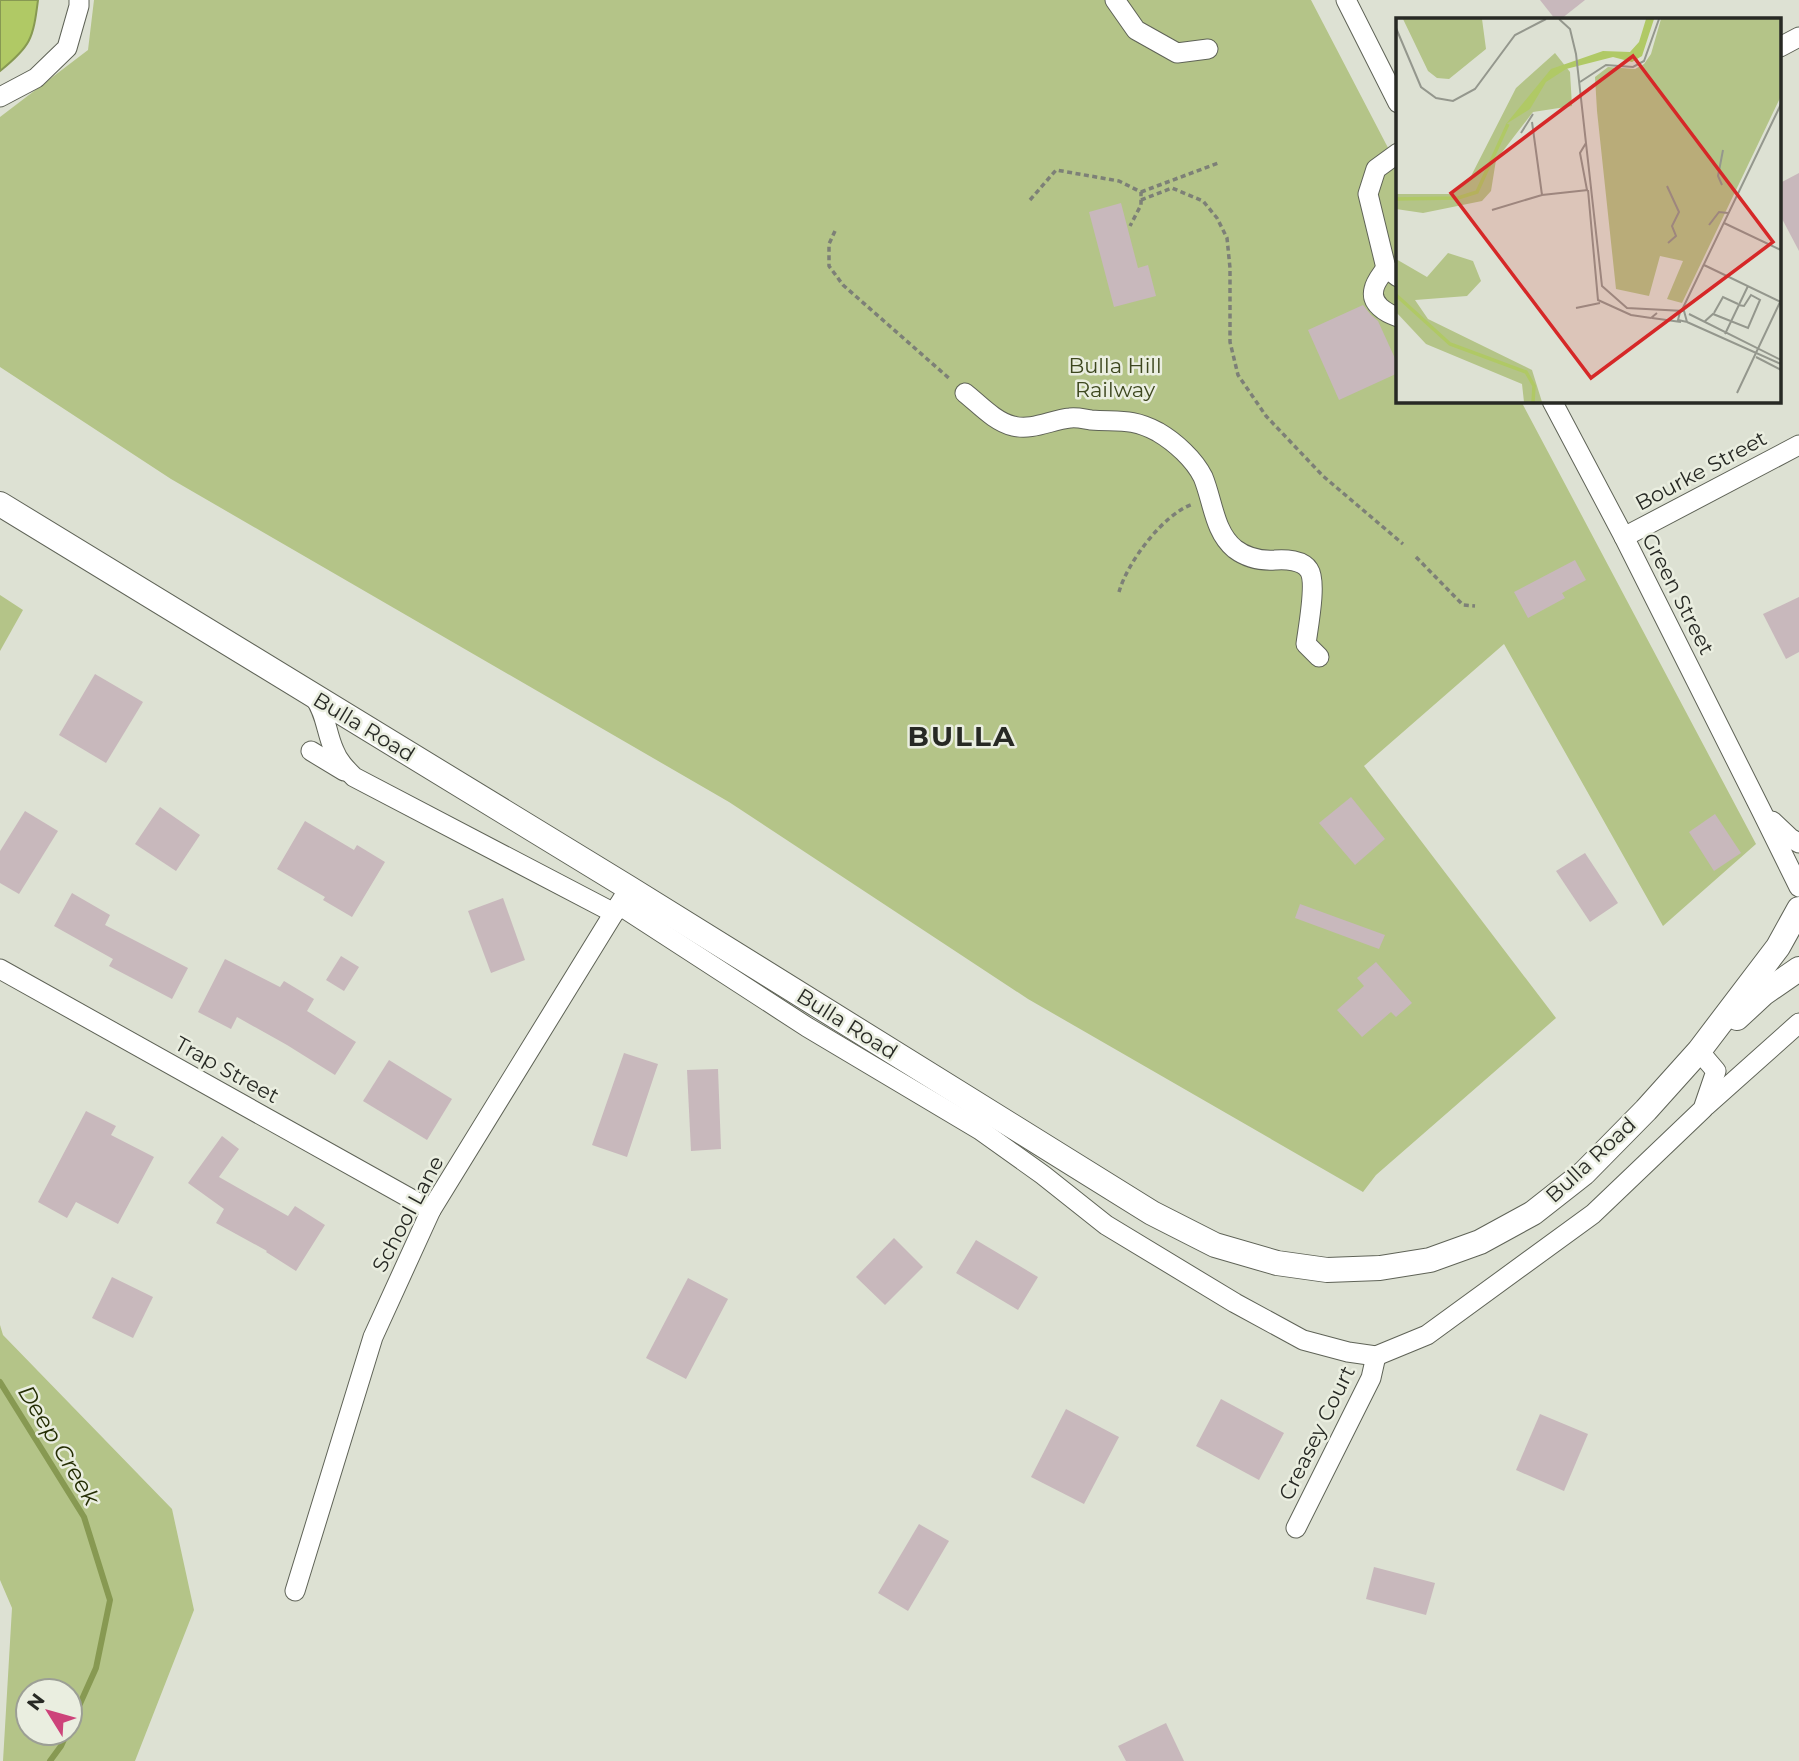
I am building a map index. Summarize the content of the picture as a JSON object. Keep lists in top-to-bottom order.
{
  "streets": {
    "main road": ["Bulla Road"],
    "street": [
      "Bourke Street",
      "Green Street",
      "Trap Street",
      "School Lane",
      "Creasey Court"
    ]
  },
  "crossings": [
    ["Bourke Street", "Green Street"],
    ["Bulla Road", "School Lane"],
    ["Bulla Road", "Creasey Court"],
    ["Trap Street", "School Lane"]
  ],
  "districts": ["BULLA"],
  "water": ["Deep Creek"],
  "parks": ["Bulla Hill Railway"],
  "north": "top left"
}
